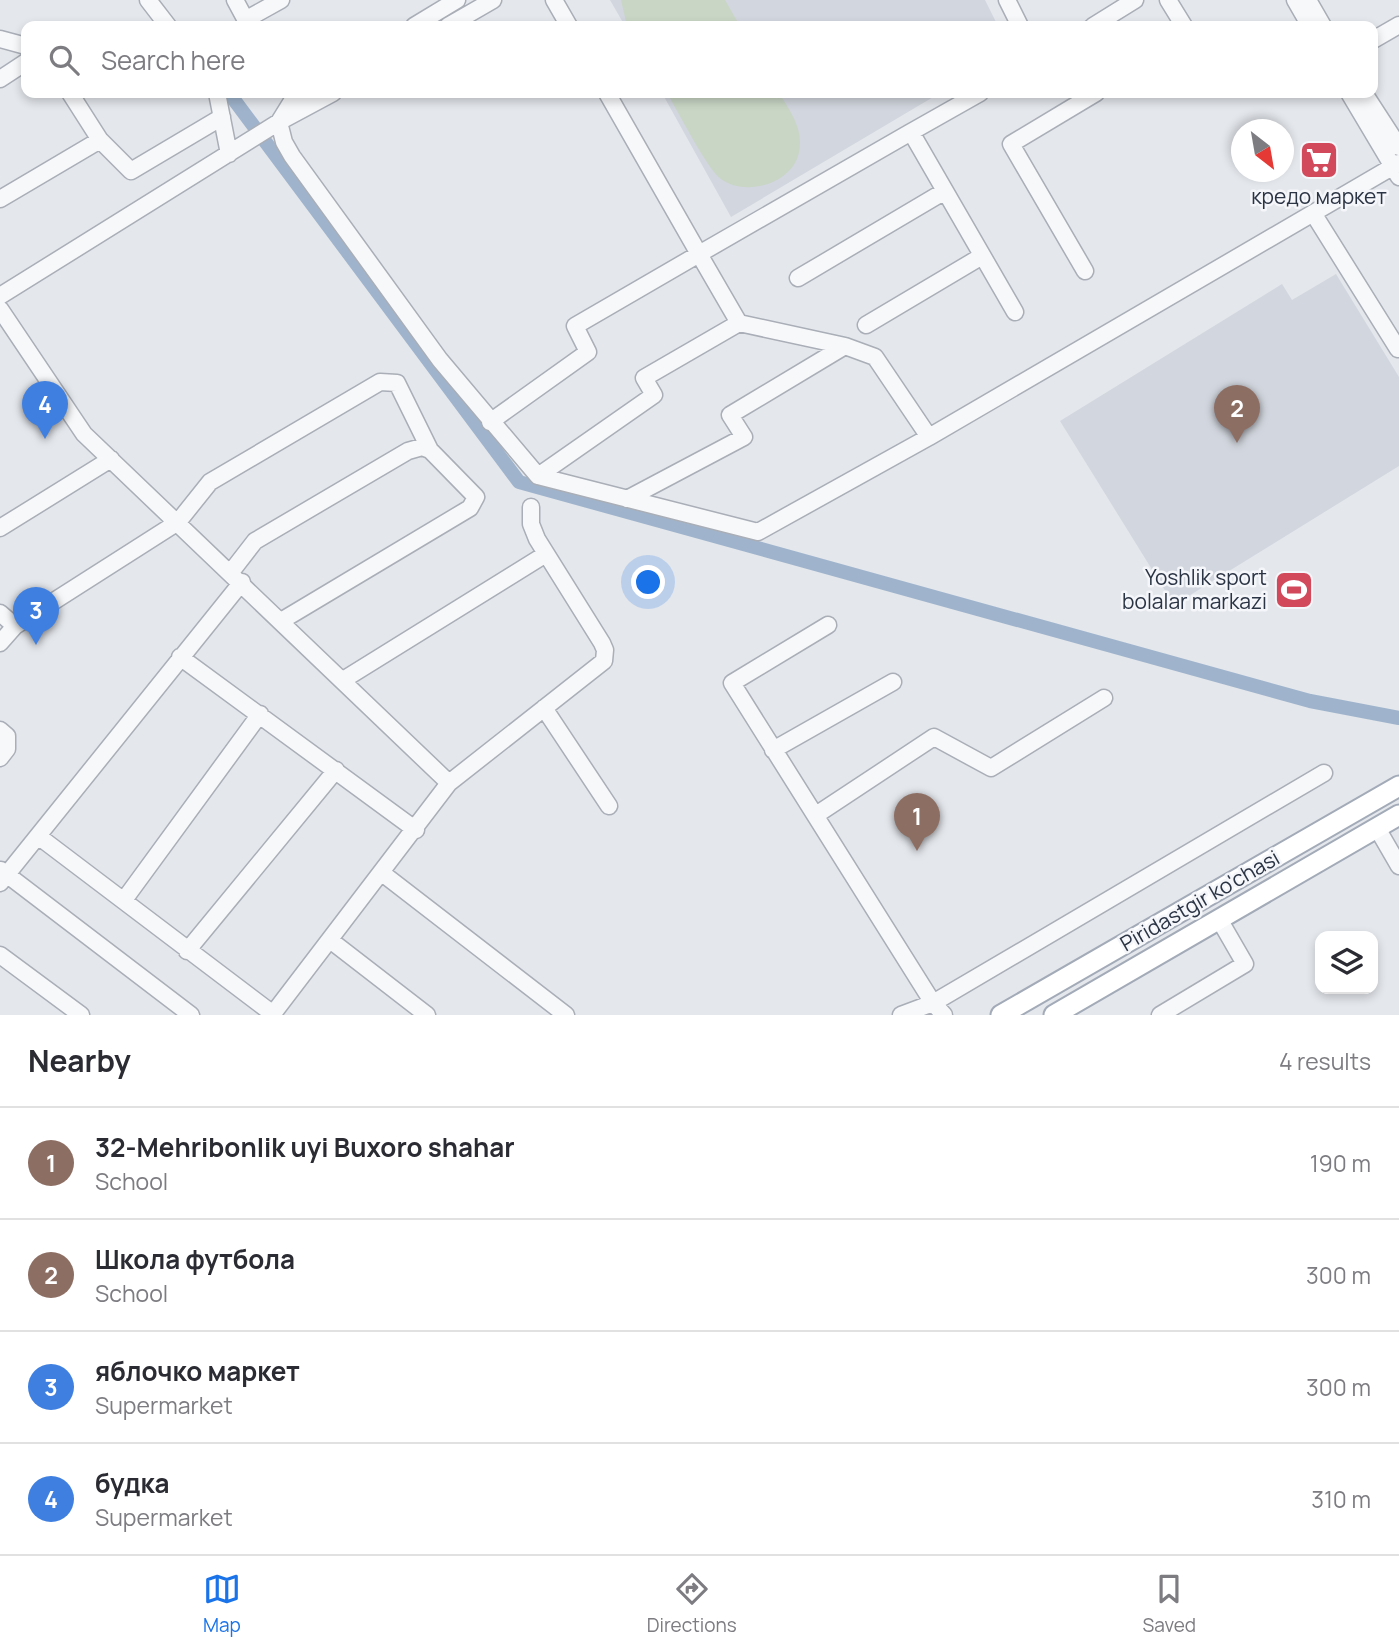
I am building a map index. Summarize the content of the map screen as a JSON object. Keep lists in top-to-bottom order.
{
  "streets": {
    "main road": ["Piridastgir ko'chasi"]
  },
  "places": {
    "supermarket": ["кредо маркет"],
    "sports": ["Yoshlik sport bolalar markazi"]
  },
  "north": "bottom right",
  "page": {
    "search": "Search here",
    "pins": [
      "4",
      "2",
      "3",
      "1"
    ],
    "heading": ["Nearby", "4 results"],
    "list": [
      {
        "mark": "1",
        "name": "32-Mehribonlik uyi Buxoro shahar",
        "note": "School",
        "value": "190 m"
      },
      {
        "mark": "2",
        "name": "Школа футбола",
        "note": "School",
        "value": "300 m"
      },
      {
        "mark": "3",
        "name": "яблочко маркет",
        "note": "Supermarket",
        "value": "300 m"
      },
      {
        "mark": "4",
        "name": "будка",
        "note": "Supermarket",
        "value": "310 m"
      }
    ],
    "nav": ["Map", "Directions", "Saved"]
  }
}
